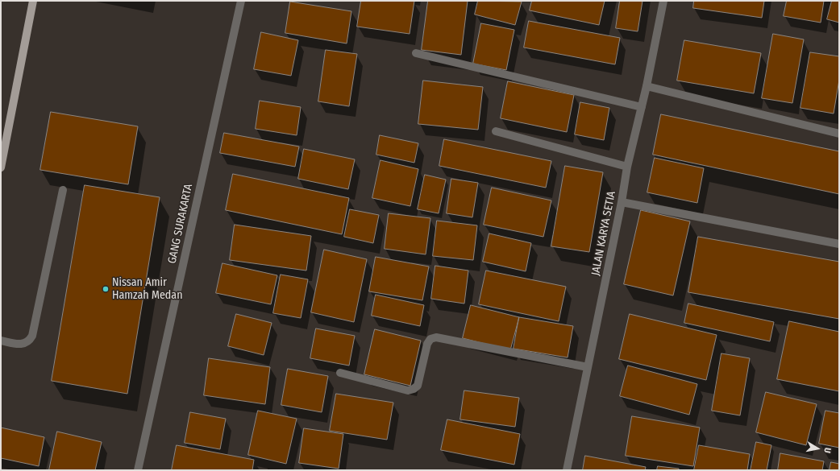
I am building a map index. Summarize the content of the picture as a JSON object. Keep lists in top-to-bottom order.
{
  "streets": {
    "street": ["GANG SURAKARTA", "JALAN KARYA SETIA"]
  },
  "places": ["Nissan Amir Hamzah Medan"],
  "north": "right"
}
